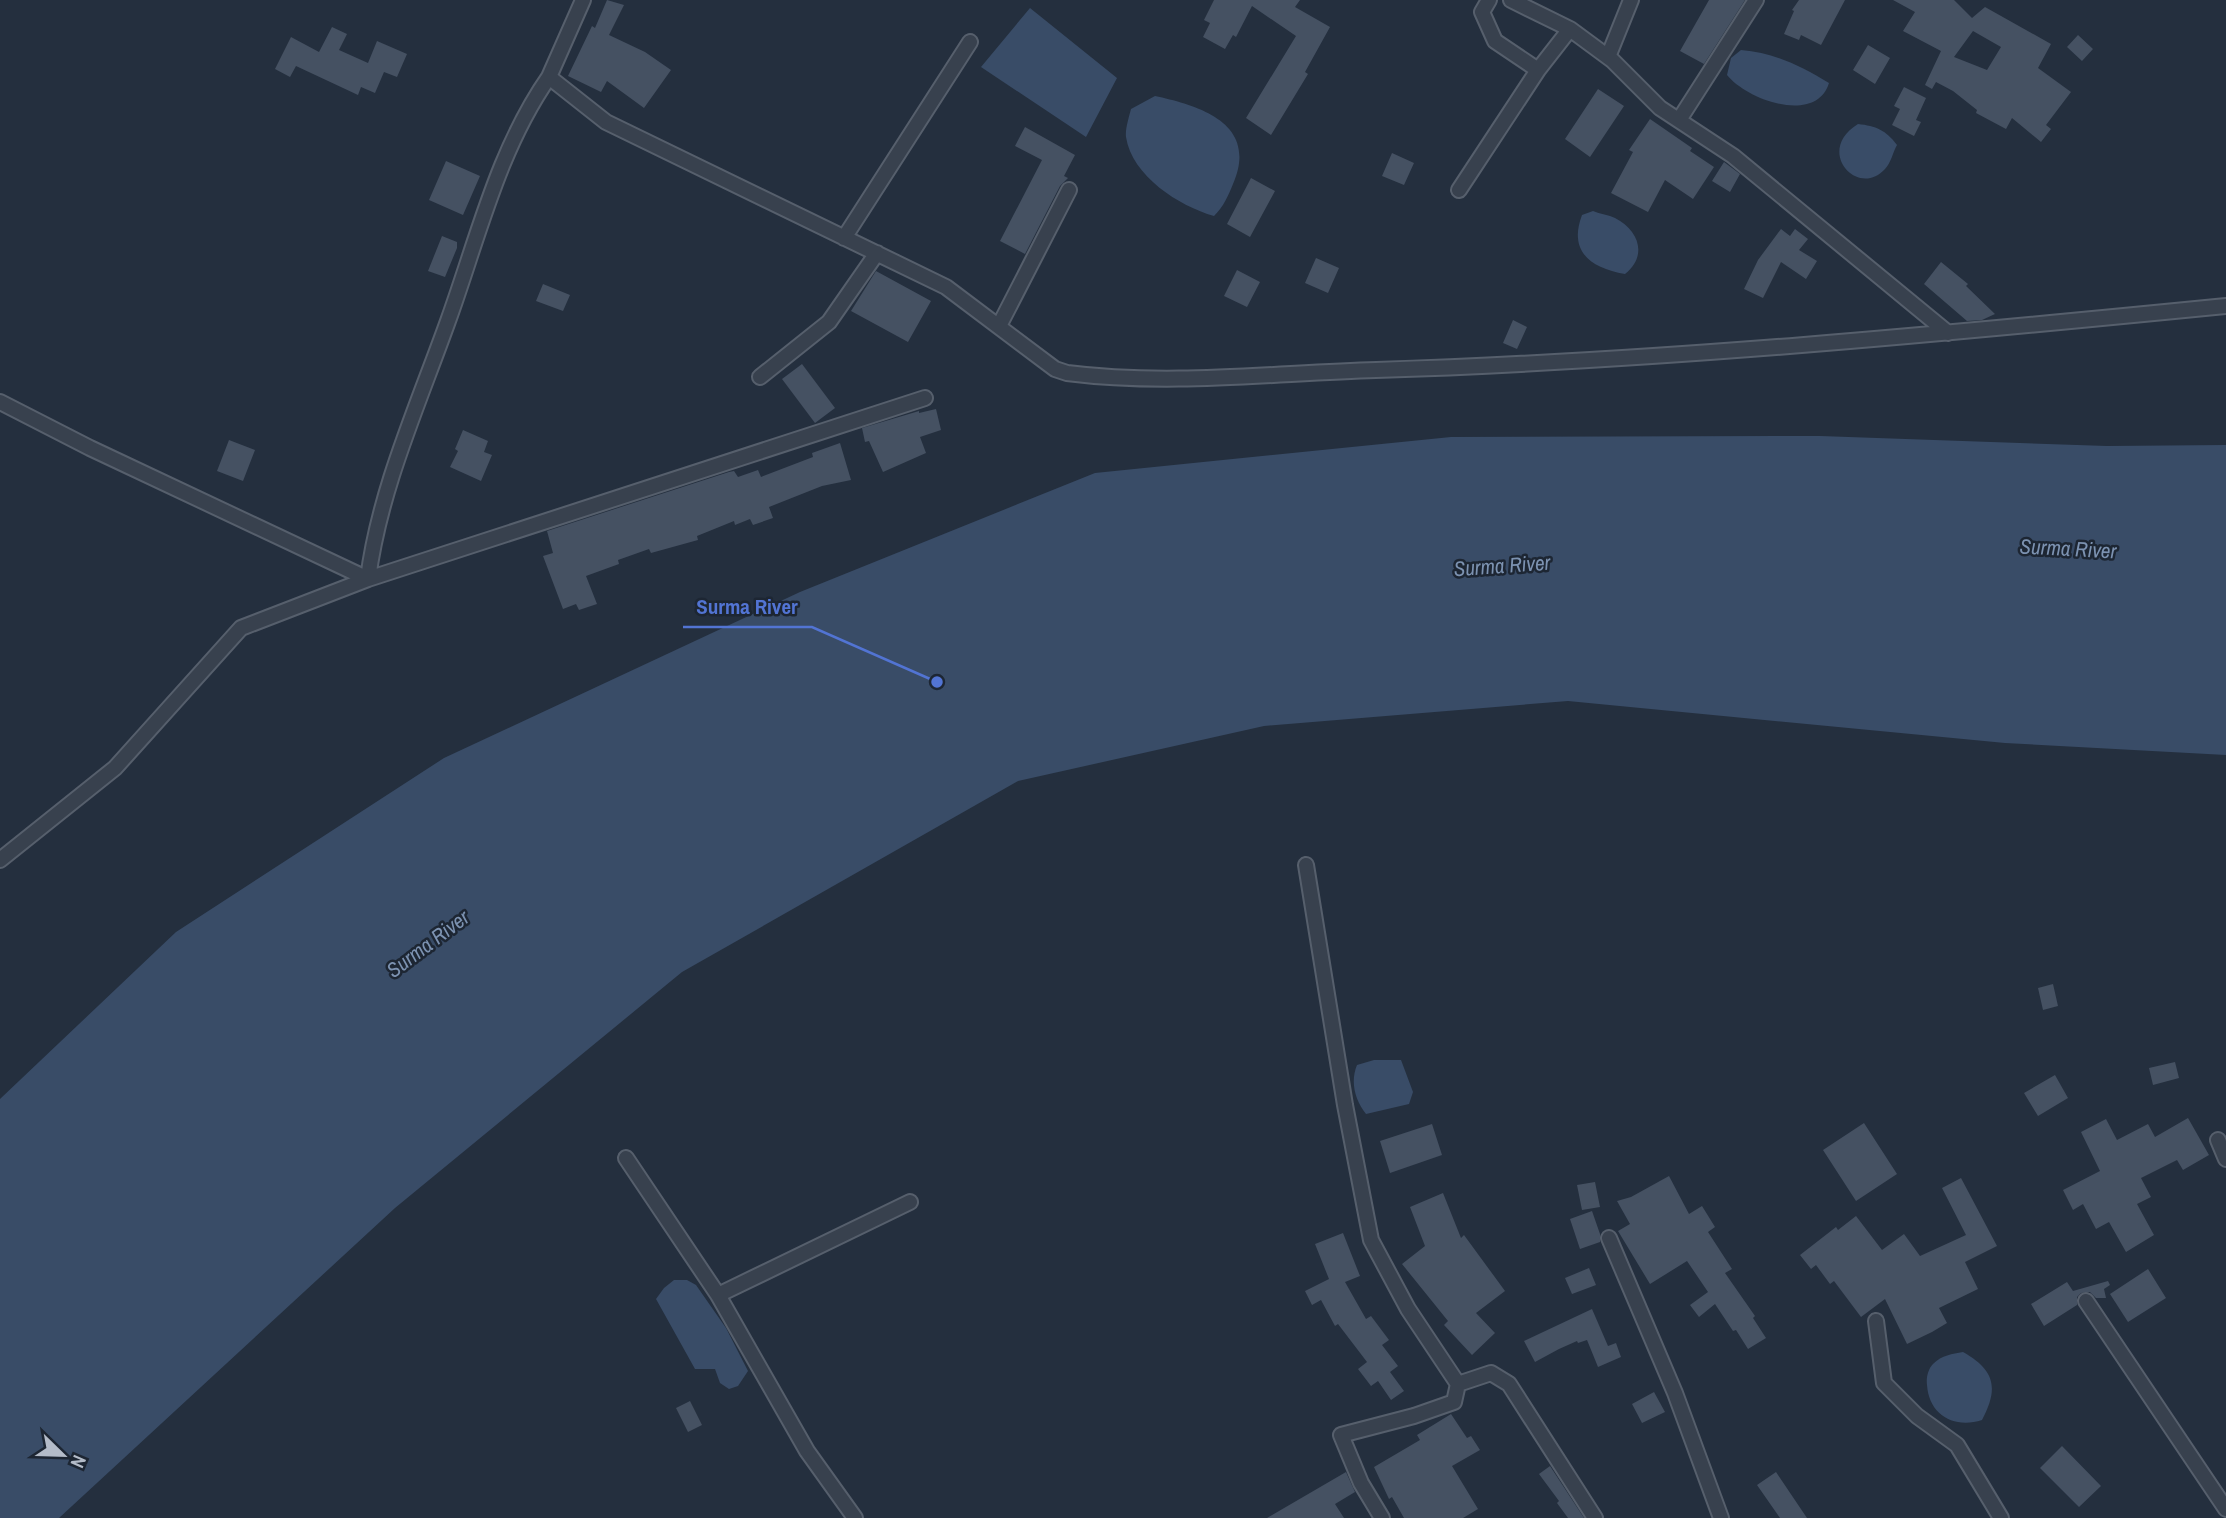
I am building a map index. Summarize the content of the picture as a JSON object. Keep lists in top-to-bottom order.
{
  "water": ["Surma River"],
  "places": ["Surma River"],
  "north": "bottom right"
}
